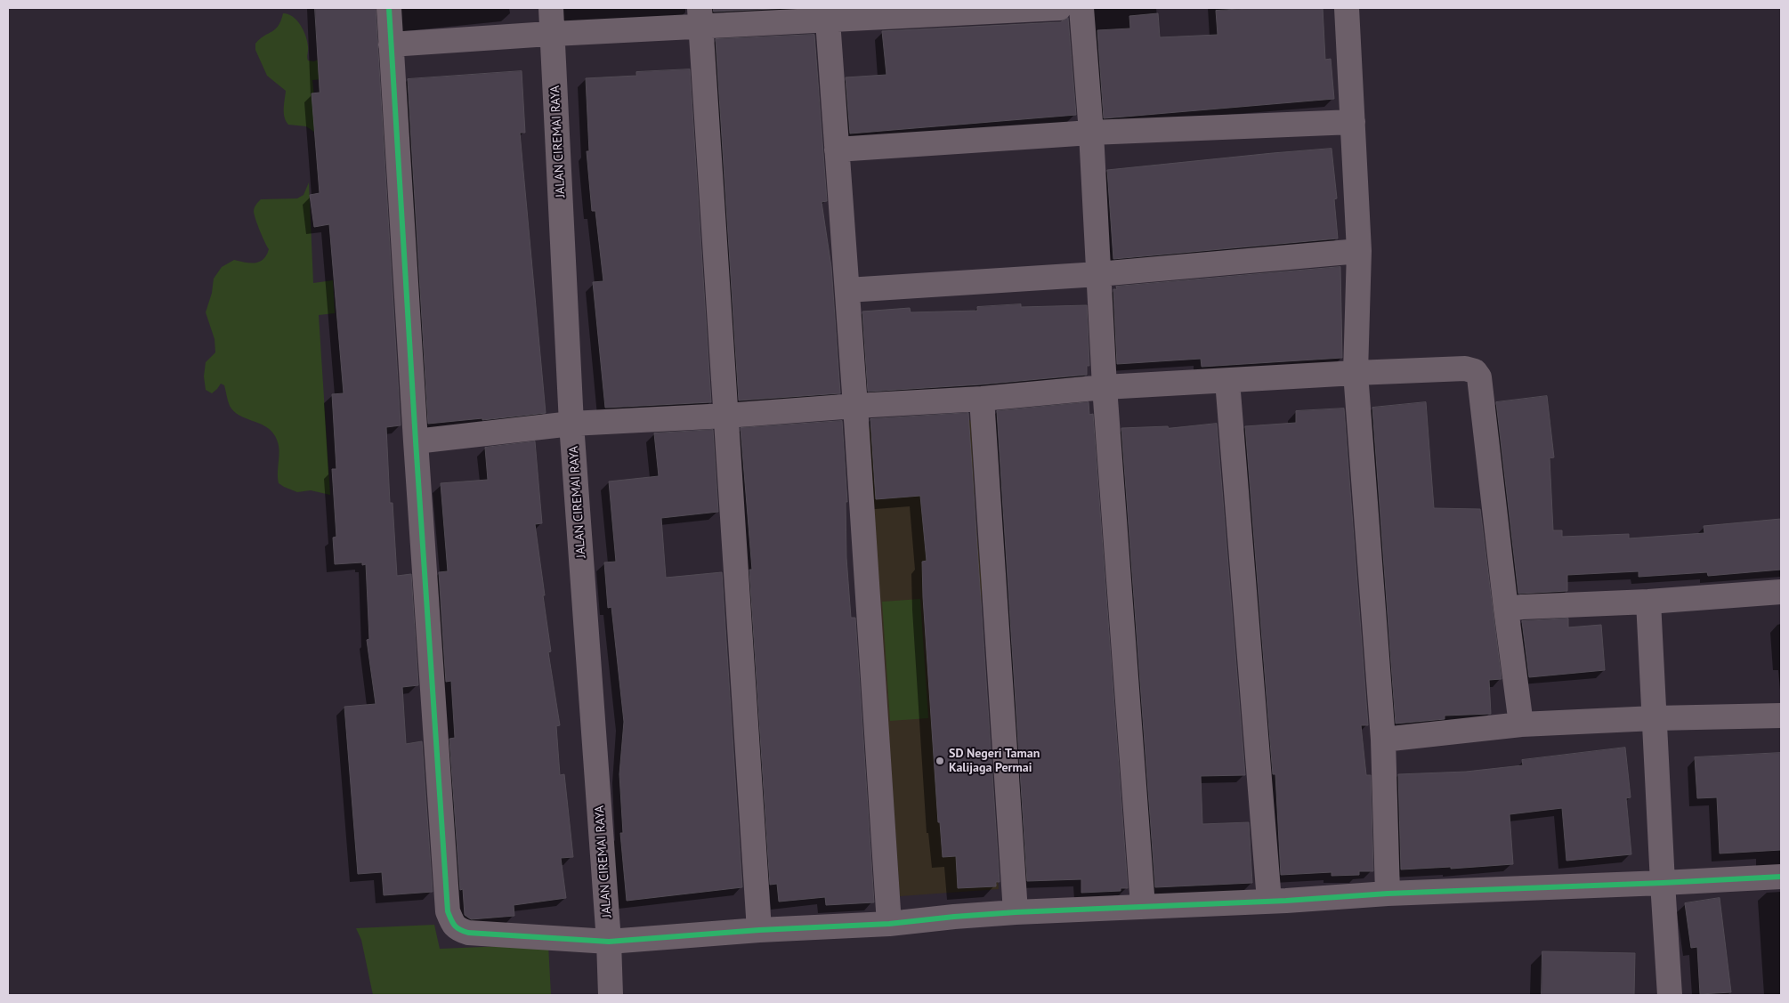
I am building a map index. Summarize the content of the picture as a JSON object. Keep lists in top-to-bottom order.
{
  "streets": {
    "street": ["JALAN CIREMAI RAYA"]
  },
  "places": ["SD Negeri Taman Kalijaga Permai"]
}
